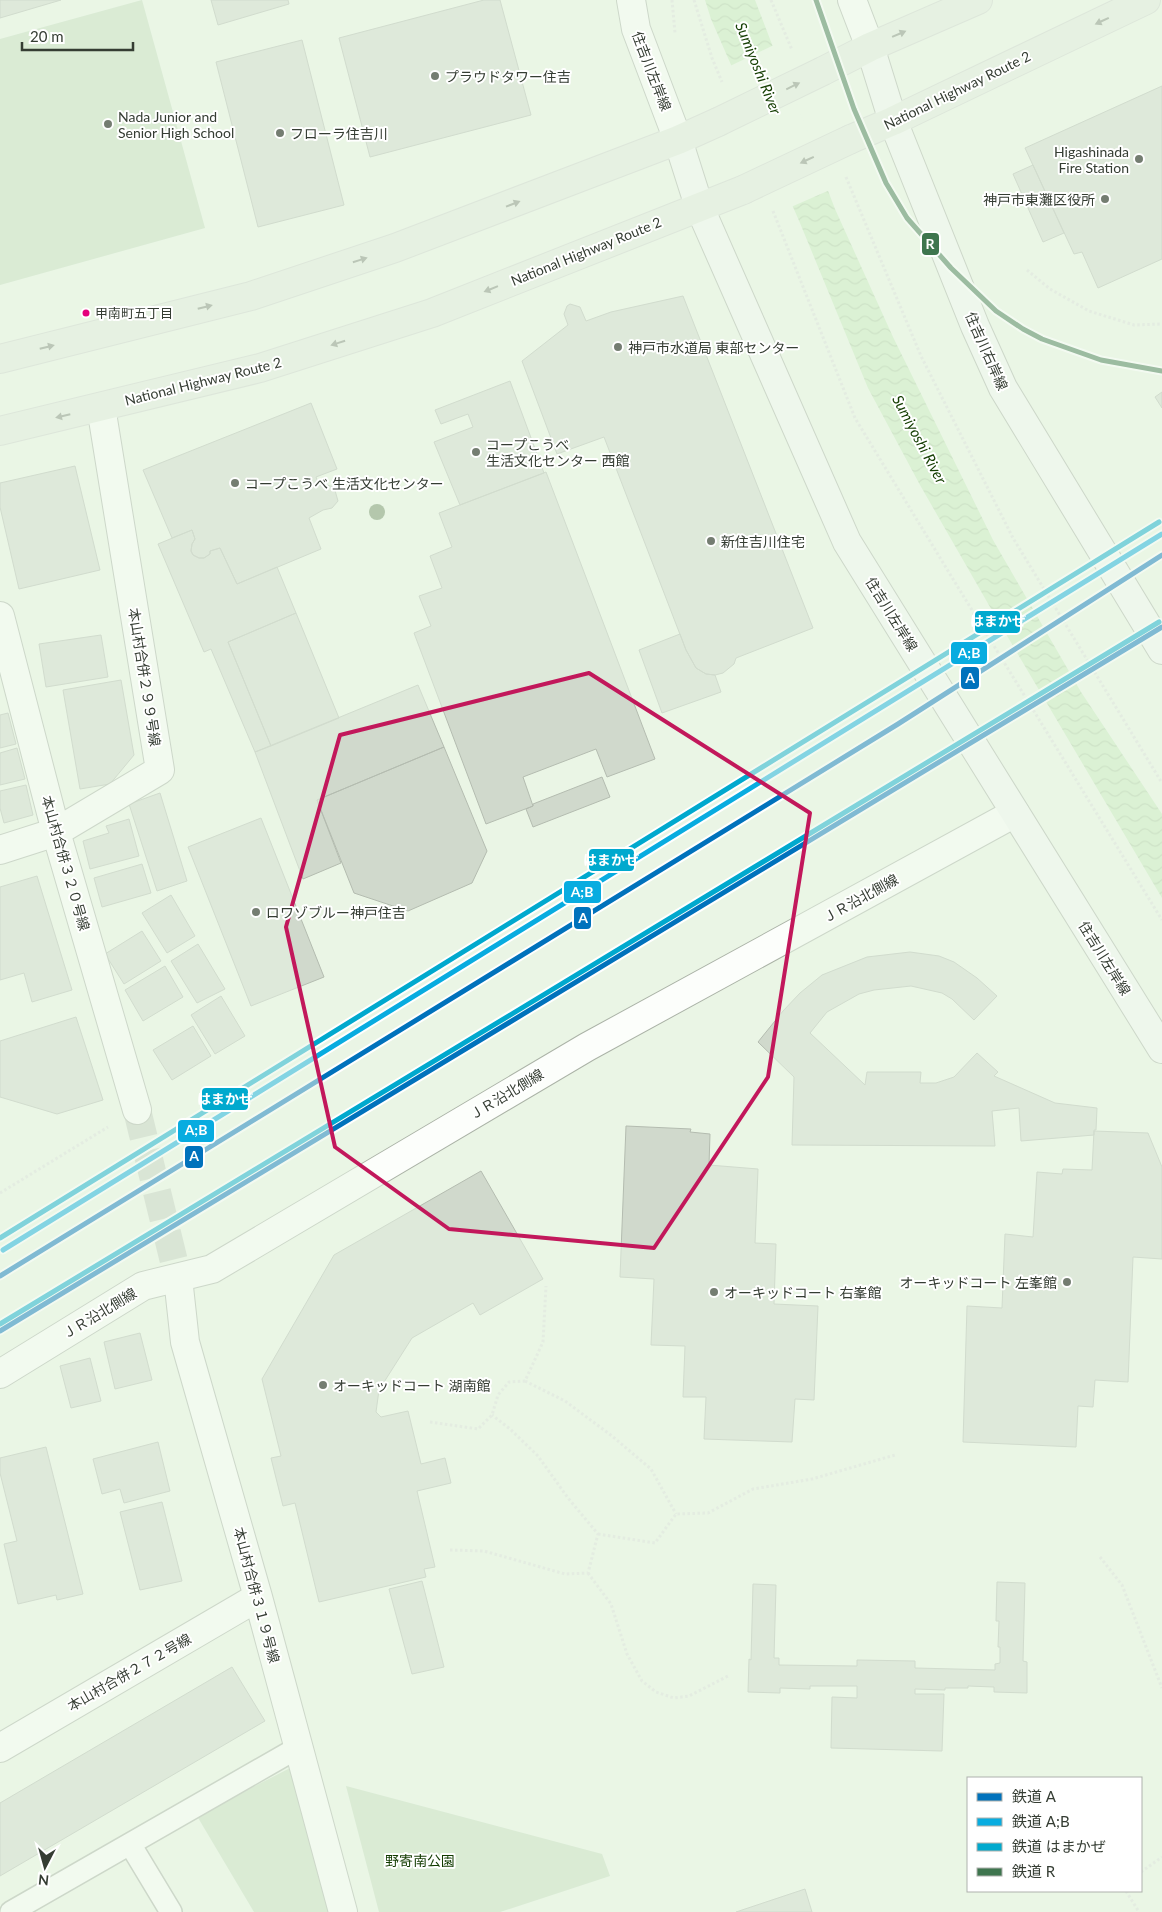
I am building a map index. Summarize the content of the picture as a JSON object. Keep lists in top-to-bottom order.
{
  "streets": {
    "highway": ["National Highway Route 2"],
    "street": [
      "住吉川左岸線",
      "住吉川右岸線",
      "本山村合併２９９号線",
      "本山村合併３２０号線",
      "ＪＲ沿北側線",
      "本山村合併３１９号線",
      "本山村合併２７２号線"
    ]
  },
  "crossings": [
    ["住吉川左岸線", "National Highway Route 2"],
    ["住吉川左岸線", "ＪＲ沿北側線"],
    ["National Highway Route 2", "住吉川右岸線"],
    ["National Highway Route 2", "本山村合併２９９号線"],
    ["本山村合併２９９号線", "本山村合併３２０号線"],
    ["ＪＲ沿北側線", "本山村合併３１９号線"],
    ["本山村合併３１９号線", "本山村合併２７２号線"]
  ],
  "water": ["Sumiyoshi River"],
  "parks": ["野寄南公園"],
  "places": [
    "プラウドタワー住吉",
    "Nada Junior and Senior High School",
    "フローラ住吉川",
    "Higashinada Fire Station",
    "神戸市東灘区役所",
    "甲南町五丁目",
    "神戸市水道局 東部センター",
    "コープこうべ 生活文化センター 西館",
    "コープこうべ 生活文化センター",
    "新住吉川住宅",
    "ロワゾブルー神戸住吉",
    "オーキッドコート 左峯館",
    "オーキッドコート 右峯館",
    "オーキッドコート 湖南館"
  ],
  "lines": [
    "rail line R",
    "rail line はまかぜ",
    "rail line A;B",
    "rail line A"
  ],
  "legend": [
    "鉄道 A",
    "鉄道 A;B",
    "鉄道 はまかぜ",
    "鉄道 R"
  ],
  "scale_bar": "20 m",
  "north": "bottom"
}
